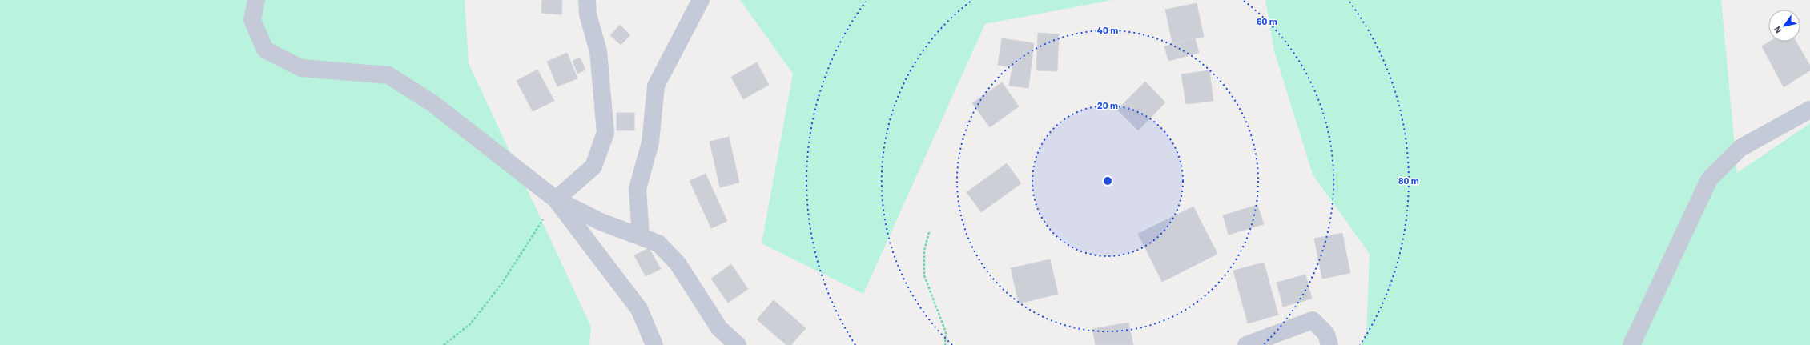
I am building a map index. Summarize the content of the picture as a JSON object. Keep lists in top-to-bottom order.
{
  "north": "bottom left",
  "rings": [
    "60 m",
    "40 m",
    "20 m",
    "80 m"
  ]
}
